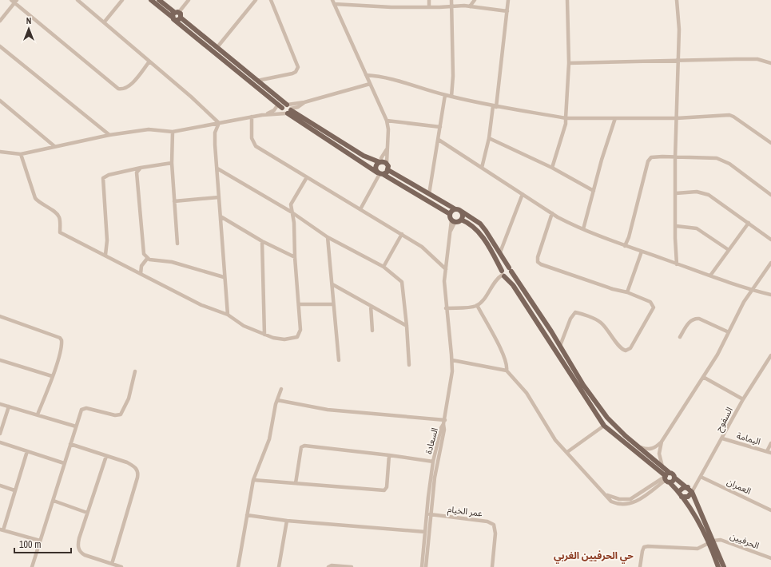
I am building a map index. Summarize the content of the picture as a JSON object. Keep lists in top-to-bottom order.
{
  "streets": {
    "street": [
      "السفوح",
      "اليمامة",
      "السعادة",
      "العمران",
      "عمر الخيام",
      "الحرفيين"
    ]
  },
  "crossings": [
    ["السفوح", "اليمامة"],
    ["السفوح", "العمران"],
    ["السعادة", "عمر الخيام"]
  ],
  "districts": ["حي الحرفيين الغربي"],
  "scale_bar": "100 m",
  "north": "top"
}
